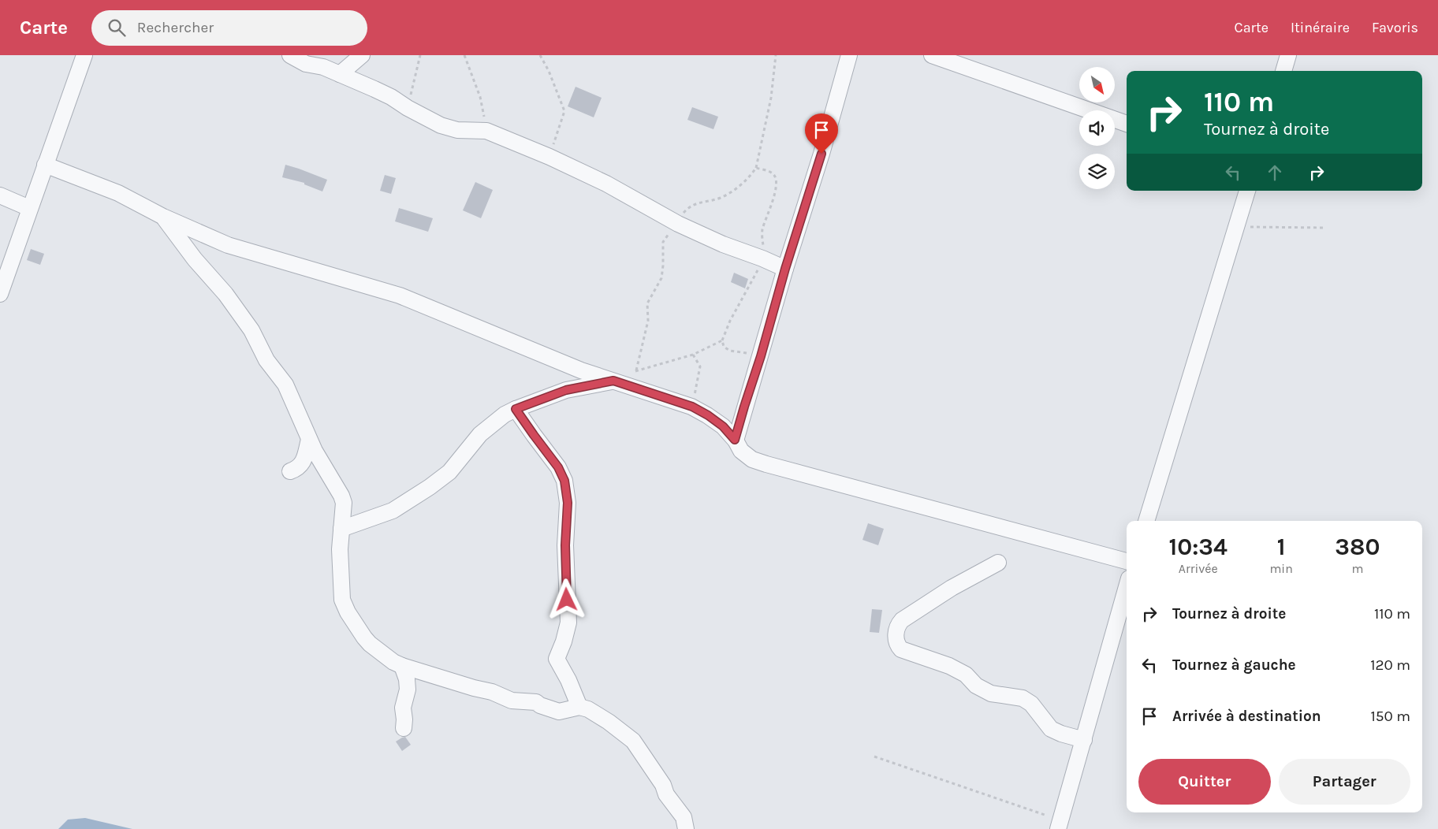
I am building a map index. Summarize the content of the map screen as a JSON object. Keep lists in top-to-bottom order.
{
  "north": "bottom right",
  "page": {
    "header": "Carte",
    "search": "Rechercher",
    "nav": ["Carte", "Itinéraire", "Favoris"],
    "turn": ["110 m", "Tournez à droite"],
    "eta": [
      "10:34",
      "Arrivée",
      "1",
      "min",
      "380",
      "m"
    ],
    "list": [
      {
        "name": "Tournez à droite",
        "value": "110 m"
      },
      {
        "name": "Tournez à gauche",
        "value": "120 m"
      },
      {
        "name": "Arrivée à destination",
        "value": "150 m"
      }
    ],
    "buttons": ["Quitter", "Partager"]
  }
}
